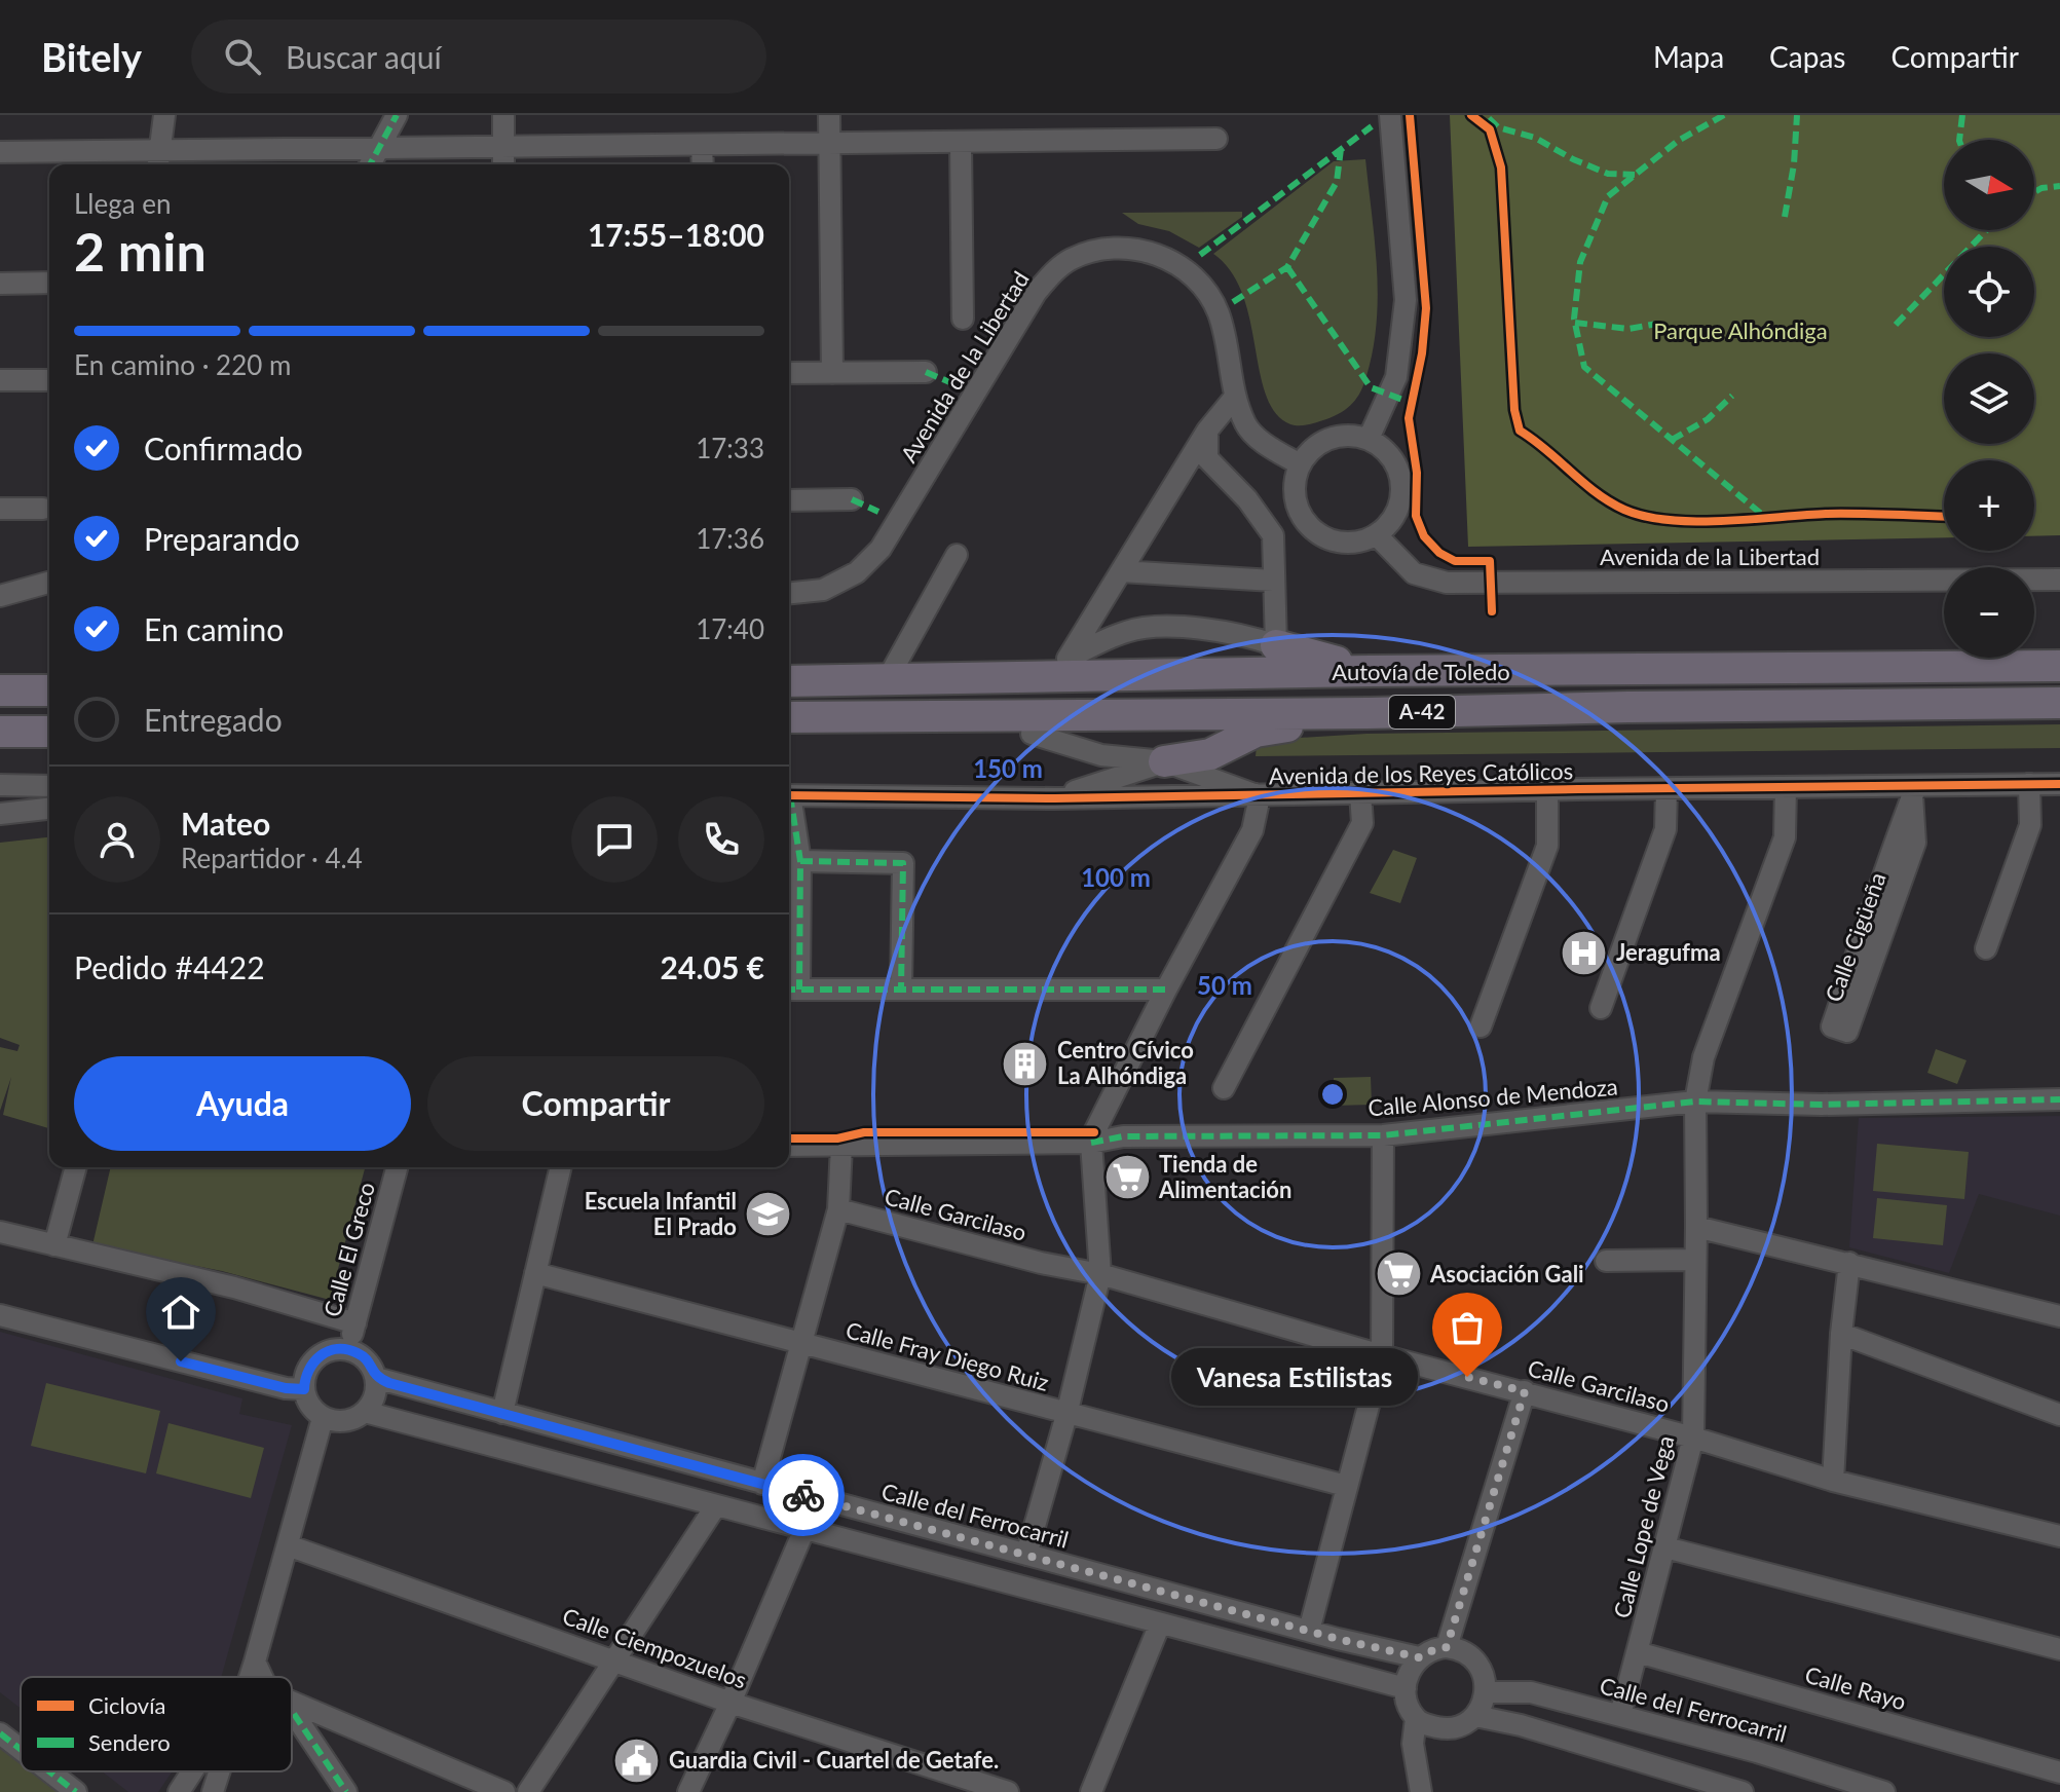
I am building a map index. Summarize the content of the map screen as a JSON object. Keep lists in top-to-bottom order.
{
  "streets": {
    "highway": ["Autovía de Toledo", "A-42"],
    "street": [
      "Avenida de la Libertad",
      "Avenida de los Reyes Católicos",
      "Calle Cigüeña",
      "Calle Alonso de Mendoza",
      "Calle Garcilaso",
      "Calle El Greco",
      "Calle Fray Diego Ruiz",
      "Calle del Ferrocarril",
      "Calle Lope de Vega",
      "Calle Ciempozuelos",
      "Calle Rayo"
    ]
  },
  "crossings": [
    ["Avenida de los Reyes Católicos", "Calle Cigüeña"],
    ["Avenida de los Reyes Católicos", "Calle Lope de Vega"],
    ["Calle Alonso de Mendoza", "Calle Lope de Vega"],
    ["Calle Garcilaso", "Calle Lope de Vega"],
    ["Calle El Greco", "Calle del Ferrocarril"],
    ["Calle del Ferrocarril", "Calle Lope de Vega"],
    ["Calle Lope de Vega", "Calle Rayo"]
  ],
  "parks": ["Parque Alhóndiga"],
  "places": {
    "hospital": ["Jeragufma"],
    "building": ["Centro Cívico La Alhóndiga"],
    "supermarket": ["Tienda de Alimentación", "Asociación Gali"],
    "school or university": ["Escuela Infantil El Prado"],
    "other": ["Vanesa Estilistas"],
    "public building": ["Guardia Civil - Cuartel de Getafe."]
  },
  "legend": ["Ciclovía", "Sendero"],
  "north": "right",
  "page": {
    "header": "Bitely",
    "search": "Buscar aquí",
    "nav": ["Mapa", "Capas", "Compartir"],
    "map_buttons": ["+", "−"],
    "heading": ["2 min", "Llega en", "17:55–18:00"],
    "panel": [
      "Mateo",
      "Repartidor · 4.4",
      "Pedido #4422",
      "24.05 €"
    ],
    "bar": "En camino · 220 m",
    "list": [
      ["Confirmado", "17:33"],
      ["Preparando", "17:36"],
      ["En camino", "17:40"],
      "Entregado"
    ],
    "buttons": ["Ayuda", "Compartir"],
    "bubble": "Vanesa Estilistas"
  },
  "rings": ["150 m", "100 m", "50 m"]
}
